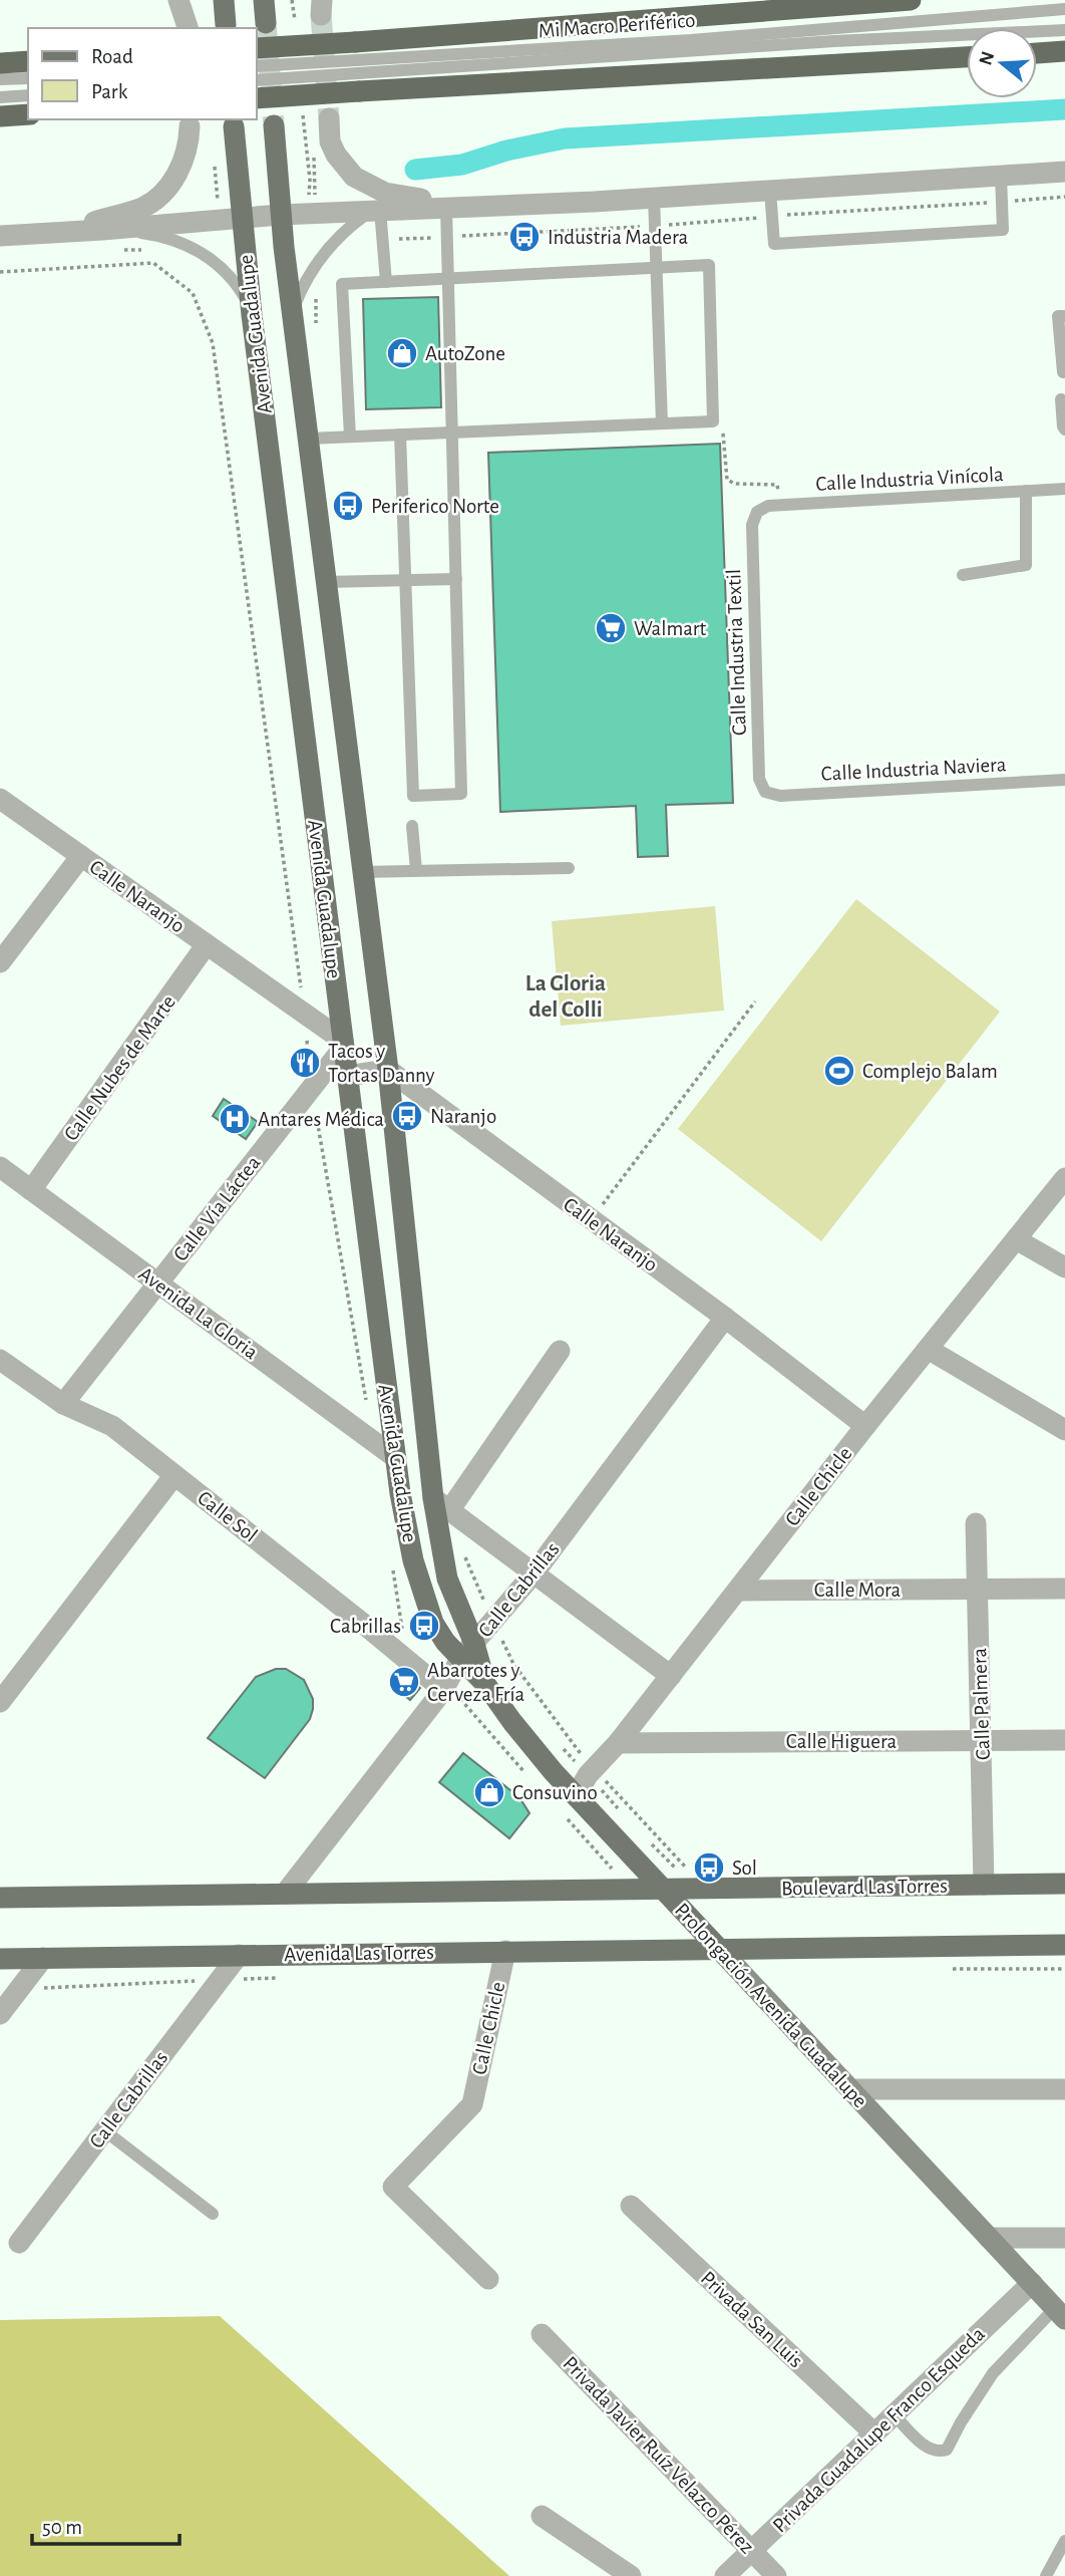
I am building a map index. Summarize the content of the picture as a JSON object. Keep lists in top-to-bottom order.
{
  "streets": {
    "main road": [
      "Avenida Guadalupe",
      "Boulevard Las Torres",
      "Avenida Las Torres",
      "Prolongación Avenida Guadalupe"
    ],
    "street": [
      "Calle Naranjo",
      "Calle Nubes de Marte",
      "Calle Vía Láctea",
      "Avenida La Gloria",
      "Calle Chicle",
      "Calle Sol",
      "Calle Cabrillas",
      "Calle Mora",
      "Calle Palmera",
      "Calle Higuera",
      "Privada San Luis",
      "Privada Guadalupe Franco Esqueda",
      "Privada Javier Ruíz Velazco Pérez"
    ],
    "lane": [
      "Mi Macro Periférico",
      "Calle Industria Vinícola",
      "Calle Industria Textil",
      "Calle Industria Naviera"
    ]
  },
  "crossings": [
    ["Avenida Guadalupe", "Calle Naranjo"],
    ["Avenida Guadalupe", "Calle Vía Láctea"],
    ["Avenida Guadalupe", "Avenida La Gloria"],
    ["Avenida Guadalupe", "Calle Cabrillas"],
    ["Avenida Guadalupe", "Prolongación Avenida Guadalupe"],
    ["Calle Industria Vinícola", "Calle Industria Textil"],
    ["Calle Industria Textil", "Calle Industria Naviera"],
    ["Calle Naranjo", "Calle Nubes de Marte"],
    ["Calle Naranjo", "Calle Vía Láctea"],
    ["Calle Naranjo", "Calle Chicle"],
    ["Calle Naranjo", "Calle Cabrillas"],
    ["Calle Nubes de Marte", "Avenida La Gloria"],
    ["Calle Vía Láctea", "Avenida La Gloria"],
    ["Calle Vía Láctea", "Calle Sol"],
    ["Calle Chicle", "Calle Mora"],
    ["Calle Chicle", "Calle Higuera"],
    ["Calle Chicle", "Avenida Las Torres"],
    ["Calle Chicle", "Prolongación Avenida Guadalupe"],
    ["Calle Sol", "Calle Cabrillas"],
    ["Calle Cabrillas", "Avenida Las Torres"],
    ["Calle Cabrillas", "Prolongación Avenida Guadalupe"],
    ["Calle Mora", "Calle Palmera"],
    ["Calle Palmera", "Calle Higuera"],
    ["Calle Palmera", "Boulevard Las Torres"],
    ["Boulevard Las Torres", "Prolongación Avenida Guadalupe"],
    ["Avenida Las Torres", "Prolongación Avenida Guadalupe"],
    ["Prolongación Avenida Guadalupe", "Privada Guadalupe Franco Esqueda"],
    ["Privada San Luis", "Privada Guadalupe Franco Esqueda"],
    ["Privada Guadalupe Franco Esqueda", "Privada Javier Ruíz Velazco Pérez"]
  ],
  "districts": ["La Gloria del Colli"],
  "places": {
    "bus stop": [
      "Industria Madera",
      "Periferico Norte",
      "Naranjo",
      "Cabrillas",
      "Sol"
    ],
    "shop": ["AutoZone", "Consuvino"],
    "supermarket": ["Walmart", "Abarrotes y Cerveza Fría"],
    "restaurant": ["Tacos y Tortas Danny"],
    "sports": ["Complejo Balam"],
    "hospital": ["Antares Médica"]
  },
  "legend": ["Road", "Park"],
  "scale_bar": "50 m",
  "north": "left"
}
